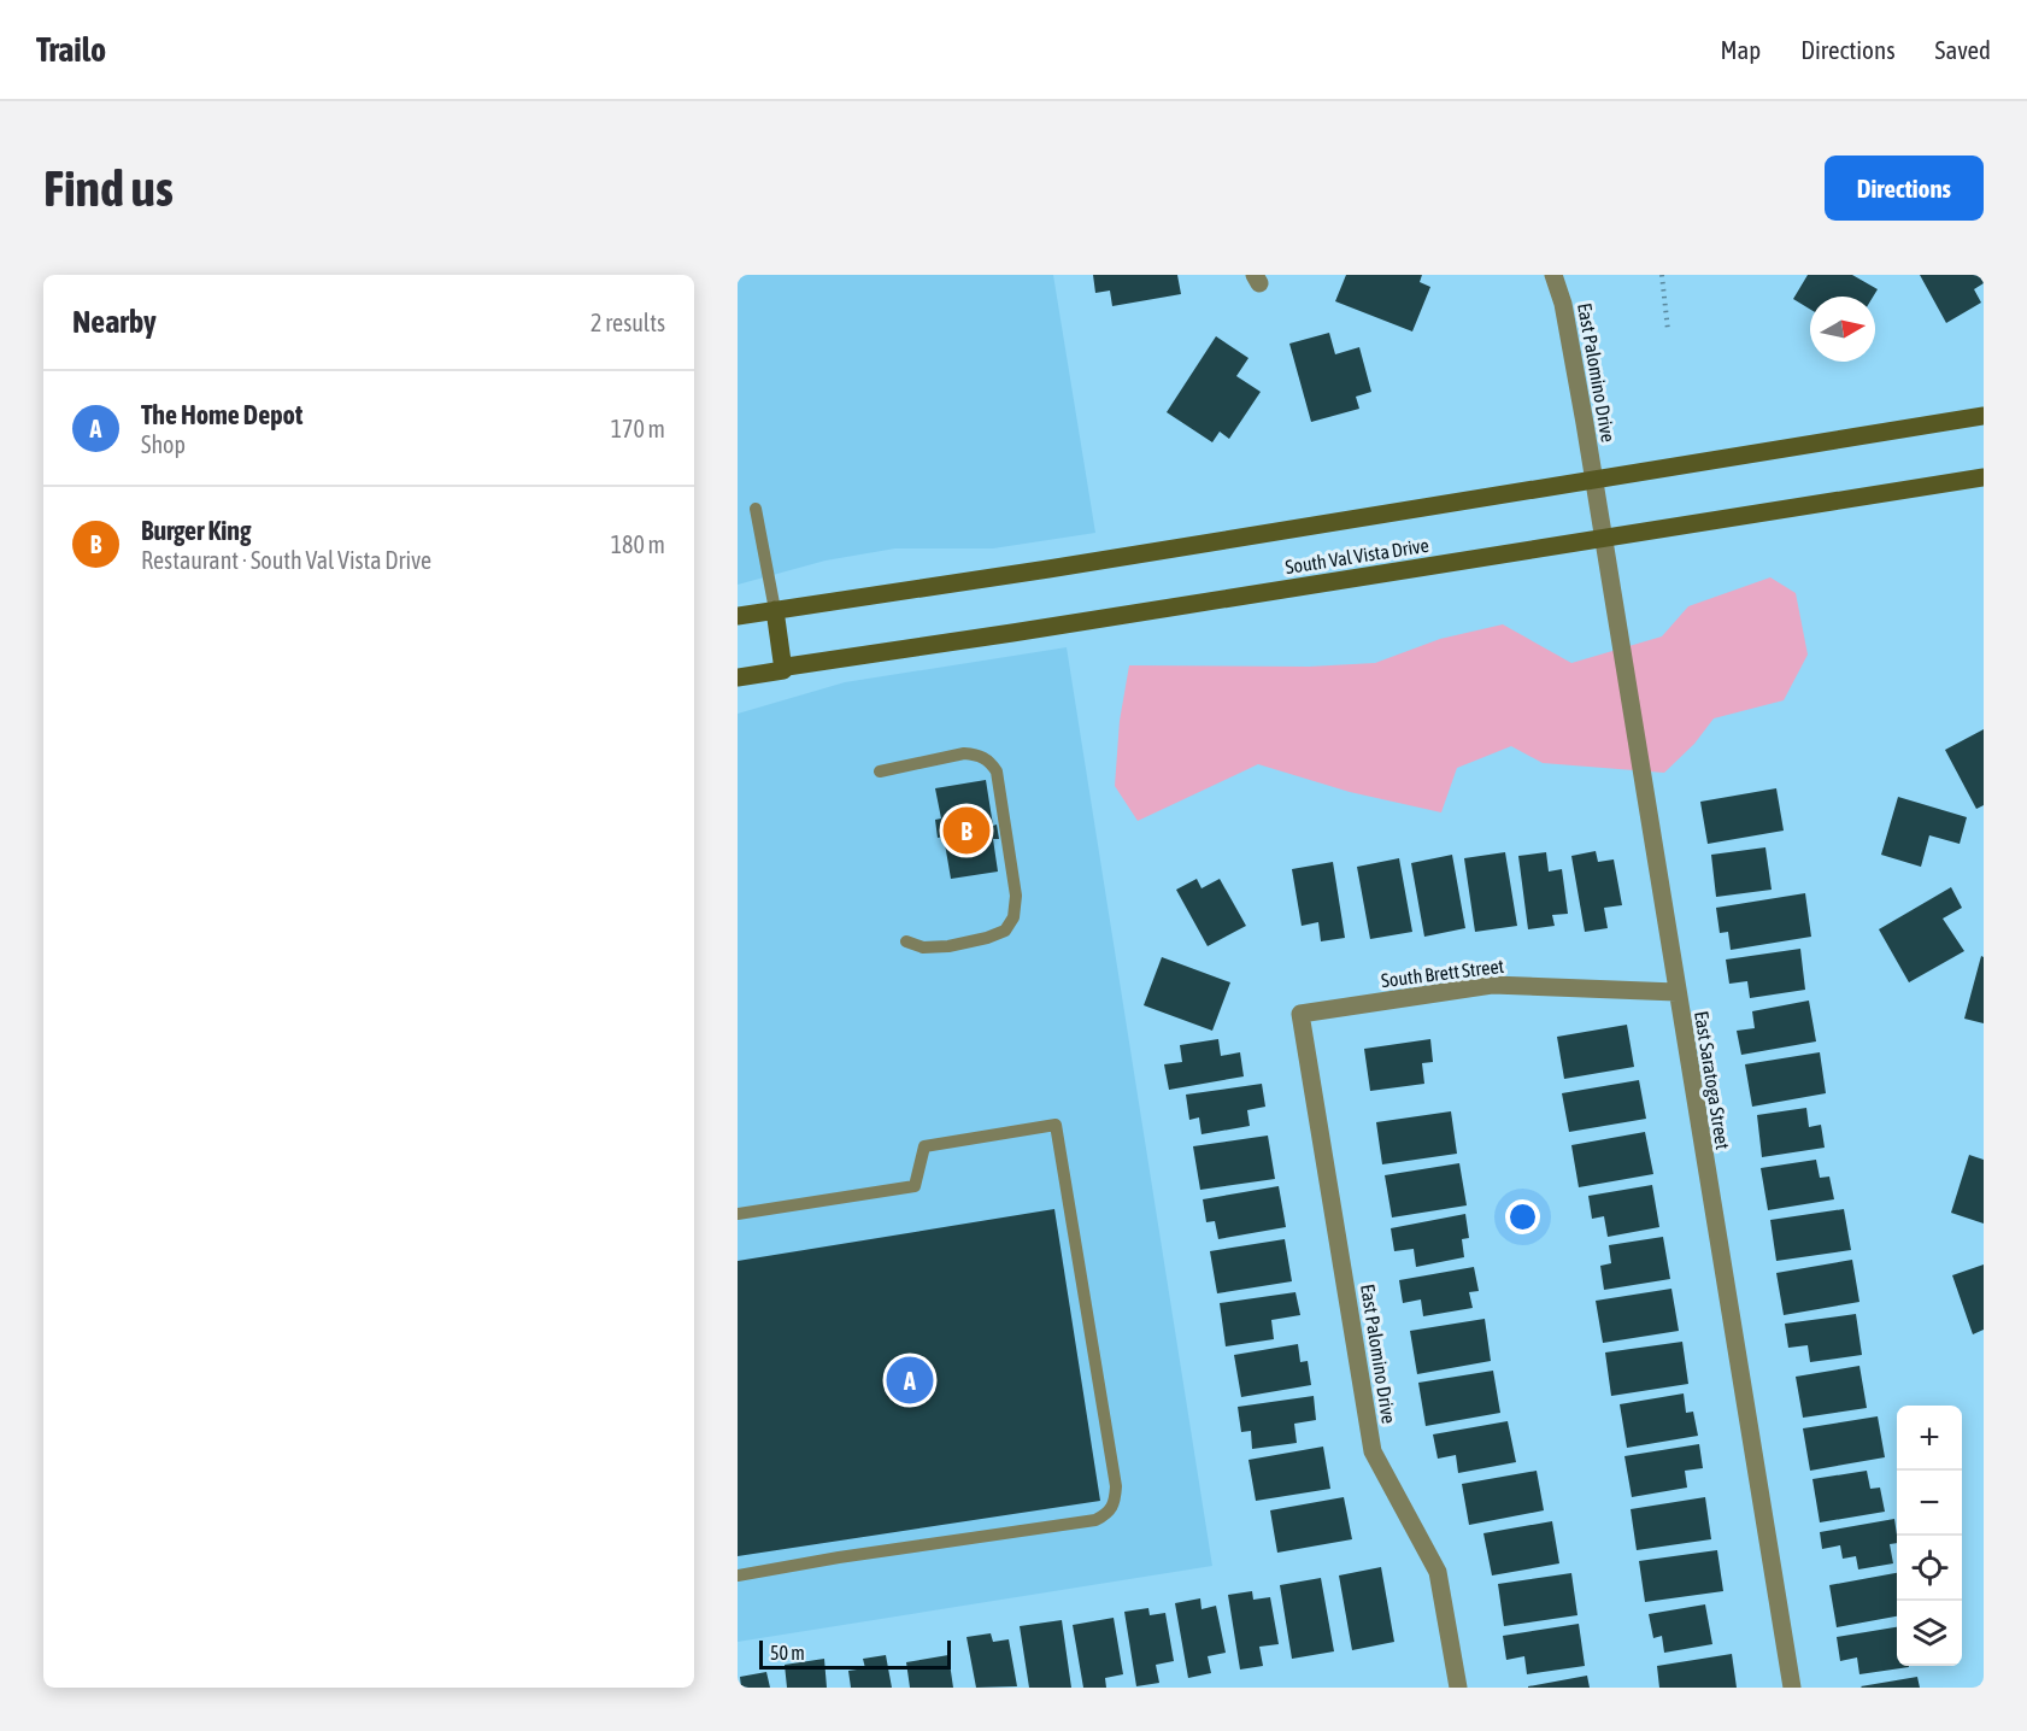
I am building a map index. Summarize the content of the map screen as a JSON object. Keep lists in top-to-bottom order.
{
  "streets": {
    "main road": ["South Val Vista Drive"],
    "street": ["East Palomino Drive", "South Brett Street", "East Saratoga Street"]
  },
  "crossings": [
    ["East Palomino Drive", "South Val Vista Drive"],
    ["East Palomino Drive", "South Brett Street"],
    ["East Palomino Drive", "East Saratoga Street"],
    ["South Val Vista Drive", "East Saratoga Street"],
    ["South Brett Street", "East Saratoga Street"]
  ],
  "scale_bar": "50 m",
  "north": "right",
  "page": {
    "header": "Trailo",
    "nav": ["Map", "Directions", "Saved"],
    "buttons": "Directions",
    "title": "Find us",
    "heading": ["Nearby", "2 results"],
    "list": [
      {
        "mark": "A",
        "name": "The Home Depot",
        "note": "Shop",
        "value": "170 m"
      },
      {
        "mark": "B",
        "name": "Burger King",
        "note": "Restaurant · South Val Vista Drive",
        "value": "180 m"
      }
    ],
    "pins": ["B", "A"],
    "map_buttons": ["+", "−"],
    "scale": "50 m"
  }
}
